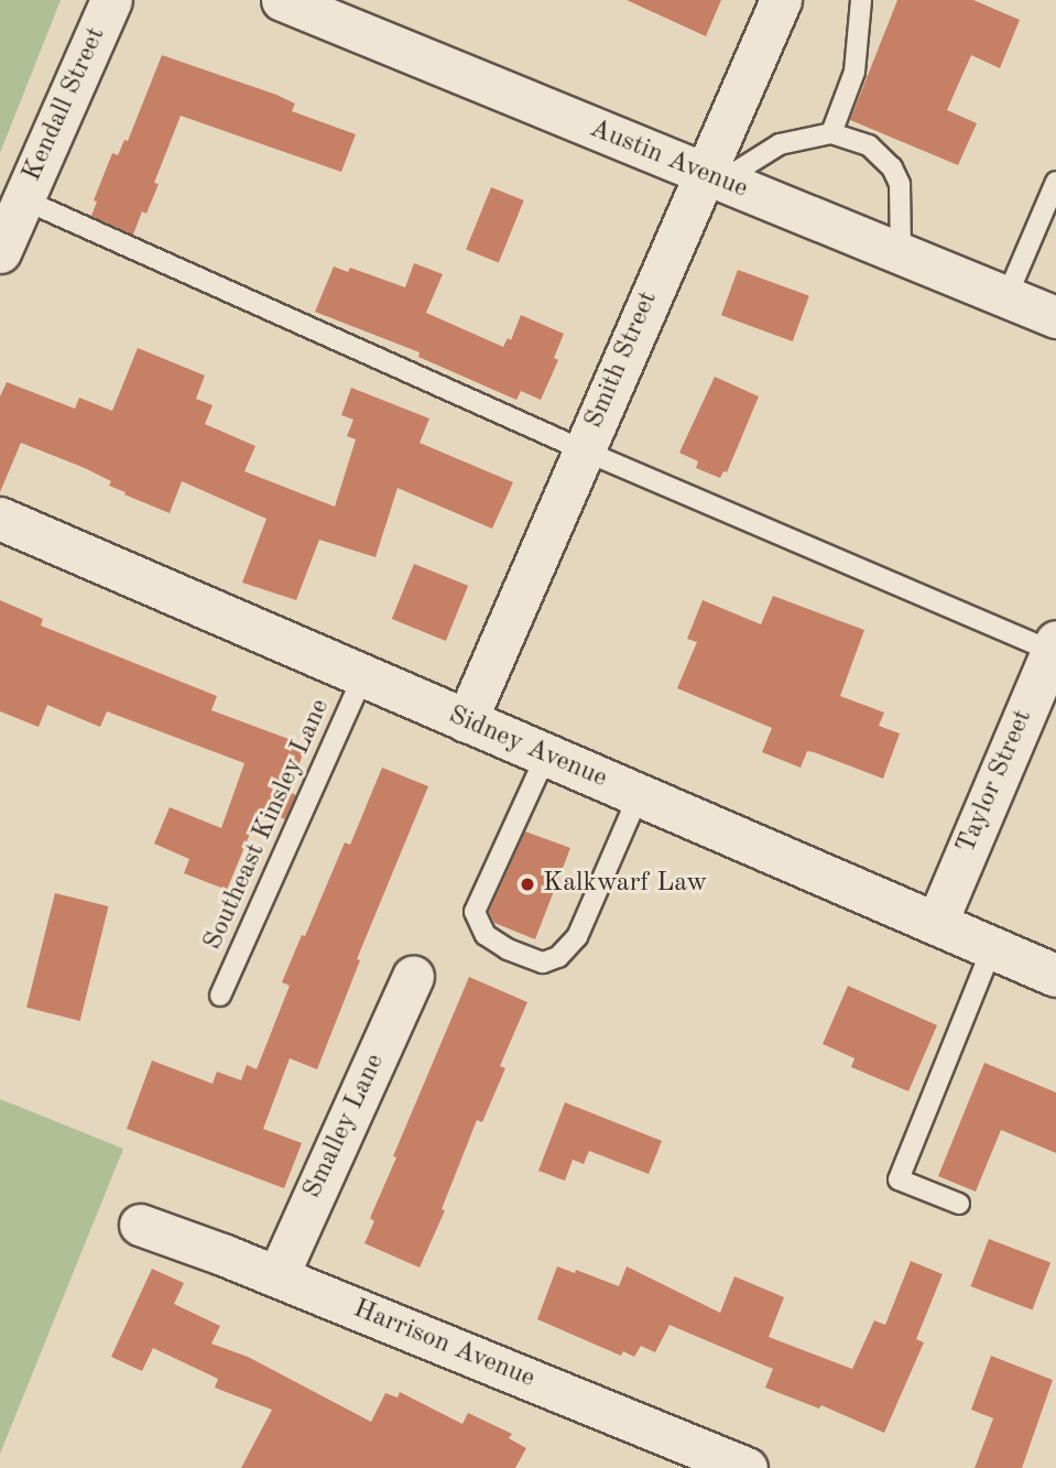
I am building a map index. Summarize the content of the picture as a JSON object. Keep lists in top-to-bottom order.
{
  "streets": {
    "main road": ["Sidney Avenue"],
    "street": [
      "Kendall Street",
      "Austin Avenue",
      "Smith Street",
      "Taylor Street",
      "Smalley Lane",
      "Harrison Avenue"
    ],
    "lane": ["Southeast Kinsley Lane"]
  },
  "crossings": [
    ["Austin Avenue", "Smith Street"],
    ["Smith Street", "Sidney Avenue"],
    ["Sidney Avenue", "Taylor Street"],
    ["Sidney Avenue", "Southeast Kinsley Lane"],
    ["Smalley Lane", "Harrison Avenue"]
  ],
  "places": ["Kalkwarf Law"]
}
